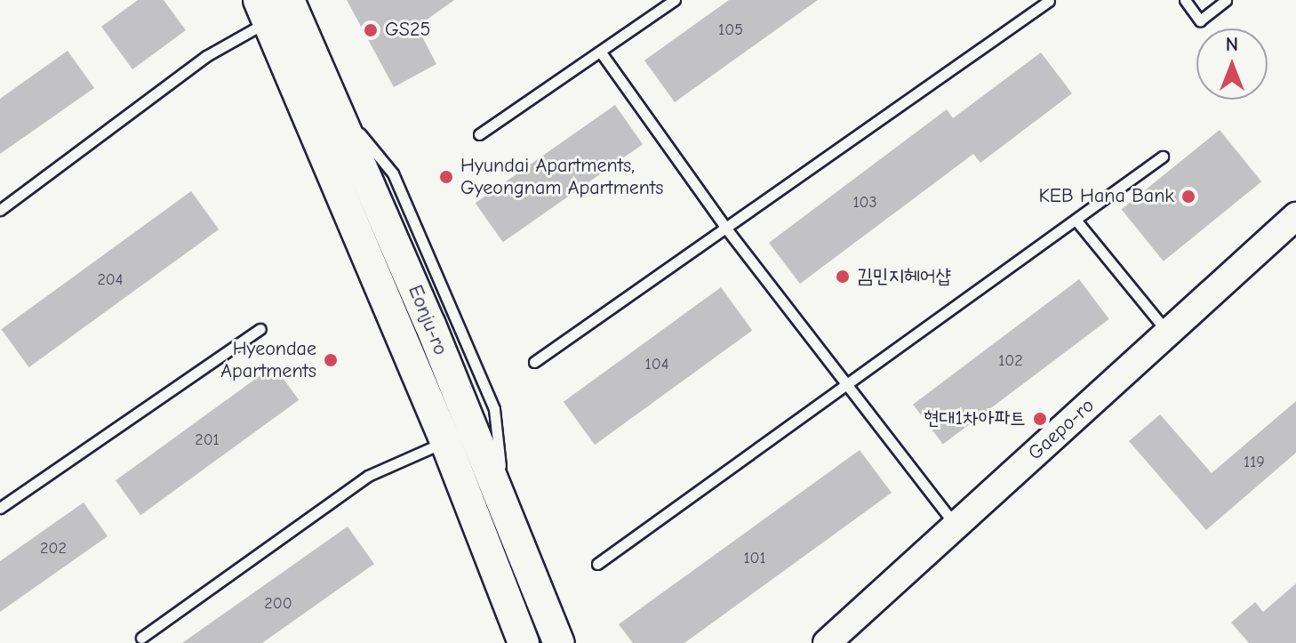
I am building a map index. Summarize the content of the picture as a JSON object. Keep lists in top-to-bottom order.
{
  "streets": {
    "main road": ["Eonju-ro"],
    "street": ["Gaepo-ro"]
  },
  "places": [
    "GS25",
    "Hyundai Apartments, Gyeongnam Apartments",
    "KEB Hana Bank",
    "김민지헤어샵",
    "Hyeondae Apartments",
    "현대1차아파트"
  ],
  "house_numbers": [
    "105",
    "103",
    "204",
    "102",
    "104",
    "201",
    "119",
    "202",
    "101",
    "200"
  ],
  "north": "top"
}
